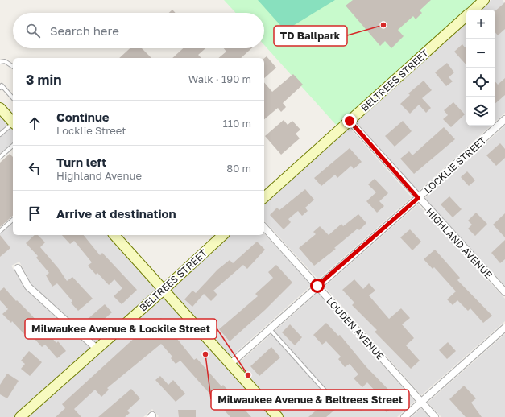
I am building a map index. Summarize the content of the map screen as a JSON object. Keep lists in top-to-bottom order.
{
  "streets": {
    "street": [
      "BELTREES STREET",
      "LOCKLIE STREET",
      "HIGHLAND AVENUE",
      "LOUDEN AVENUE"
    ]
  },
  "crossings": [
    ["BELTREES STREET", "HIGHLAND AVENUE"],
    ["LOCKLIE STREET", "HIGHLAND AVENUE"],
    ["LOCKLIE STREET", "LOUDEN AVENUE"]
  ],
  "places": ["TD Ballpark", "Milwaukee Avenue & Beltrees Street", "Milwaukee Avenue & Lockile Street"],
  "page": {
    "map_buttons": ["+", "−"],
    "search": "Search here",
    "heading": ["3 min", "Walk · 190 m"],
    "list": [
      ["Continue", "Locklie Street", "110 m"],
      ["Turn left", "Highland Avenue", "80 m"],
      "Arrive at destination"
    ]
  }
}
